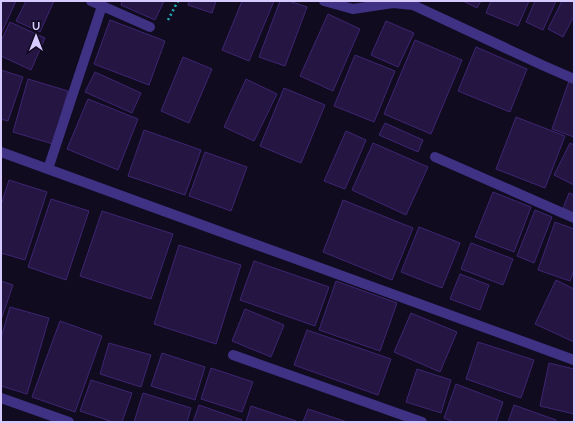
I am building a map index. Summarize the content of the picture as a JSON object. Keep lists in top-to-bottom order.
{
  "north": "top"
}
